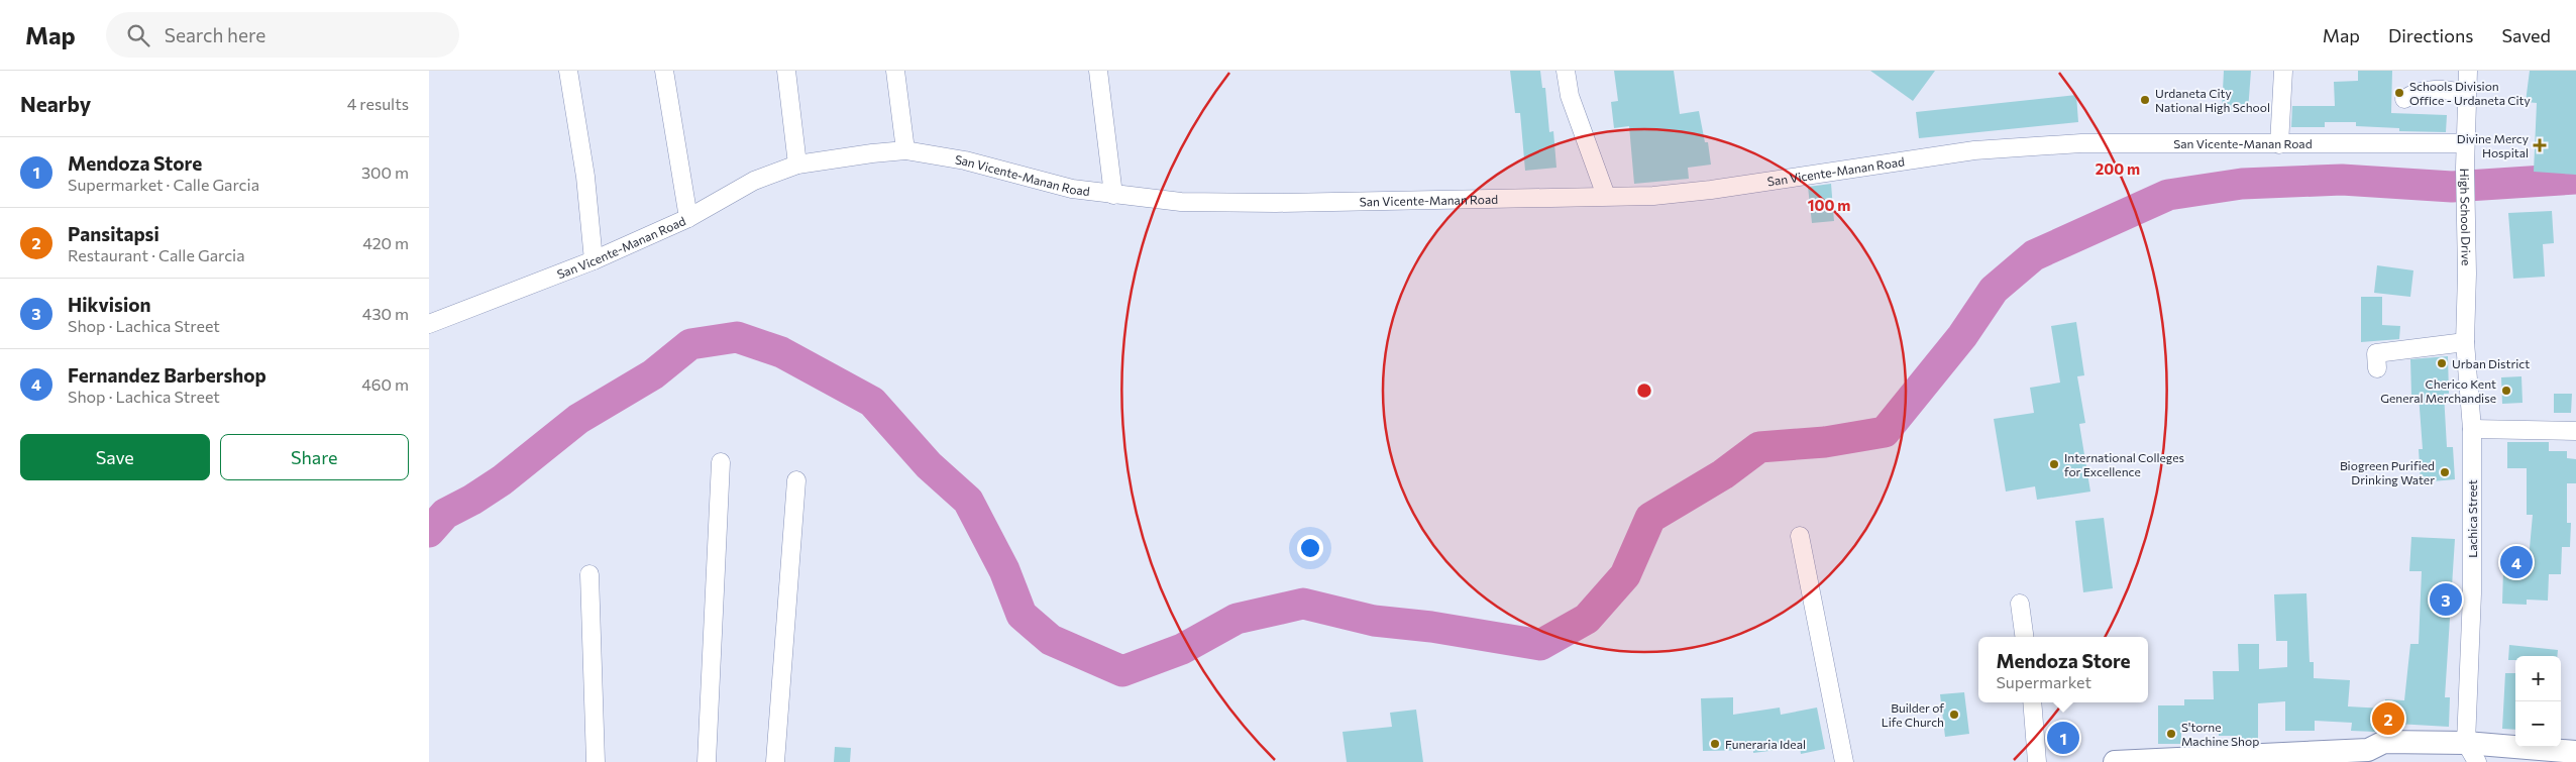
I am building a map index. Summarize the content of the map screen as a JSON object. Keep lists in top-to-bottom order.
{
  "streets": {
    "street": ["San Vicente-Manan Road", "High School Drive", "Lachica Street"]
  },
  "crossings": [
    ["San Vicente-Manan Road", "High School Drive"],
    ["High School Drive", "Lachica Street"]
  ],
  "places": {
    "other": [
      "Schools Division Office - Urdaneta City",
      "Urdaneta City National High School",
      "Urban District",
      "Cherico Kent General Merchandise",
      "International Colleges for Excellence",
      "Biogreen Purified Drinking Water",
      "Builder of Life Church",
      "S'torne Machine Shop",
      "Funeraria Ideal"
    ],
    "health": ["Divine Mercy Hospital"]
  },
  "page": {
    "header": "Map",
    "search": "Search here",
    "nav": ["Map", "Directions", "Saved"],
    "heading": ["Nearby", "4 results"],
    "list": [
      {
        "mark": "1",
        "name": "Mendoza Store",
        "note": "Supermarket · Calle Garcia",
        "value": "300 m"
      },
      {
        "mark": "2",
        "name": "Pansitapsi",
        "note": "Restaurant · Calle Garcia",
        "value": "420 m"
      },
      {
        "mark": "3",
        "name": "Hikvision",
        "note": "Shop · Lachica Street",
        "value": "430 m"
      },
      {
        "mark": "4",
        "name": "Fernandez Barbershop",
        "note": "Shop · Lachica Street",
        "value": "460 m"
      }
    ],
    "buttons": ["Save", "Share"],
    "pins": [
      "4",
      "3",
      "2",
      "1"
    ],
    "popup": ["Mendoza Store", "Supermarket"],
    "map_buttons": ["+", "−"]
  },
  "rings": ["200 m", "100 m"]
}
